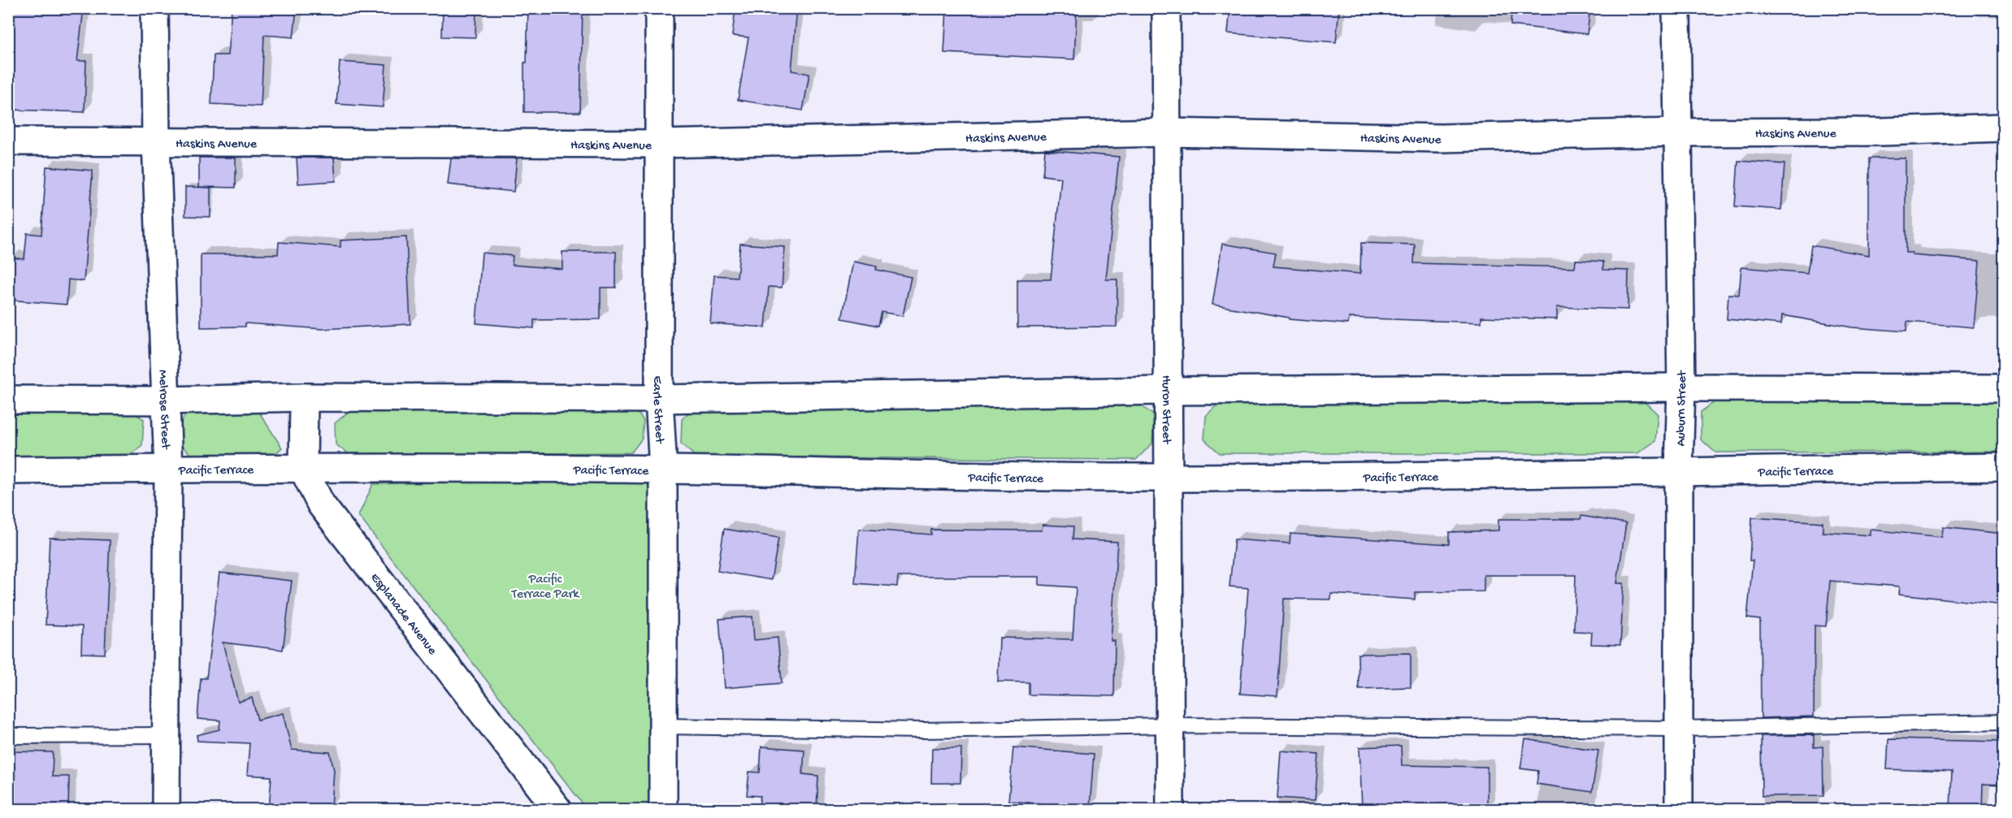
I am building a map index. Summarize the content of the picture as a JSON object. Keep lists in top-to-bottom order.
{
  "streets": {
    "street": [
      "Haskins Avenue",
      "Melrose Street",
      "Auburn Street",
      "Earle Street",
      "Huron Street",
      "Pacific Terrace",
      "Esplanade Avenue"
    ]
  },
  "crossings": [
    ["Haskins Avenue", "Melrose Street"],
    ["Haskins Avenue", "Auburn Street"],
    ["Haskins Avenue", "Earle Street"],
    ["Haskins Avenue", "Huron Street"],
    ["Melrose Street", "Pacific Terrace"],
    ["Auburn Street", "Pacific Terrace"],
    ["Earle Street", "Pacific Terrace"],
    ["Huron Street", "Pacific Terrace"],
    ["Pacific Terrace", "Esplanade Avenue"]
  ],
  "parks": ["Pacific Terrace Park"]
}
